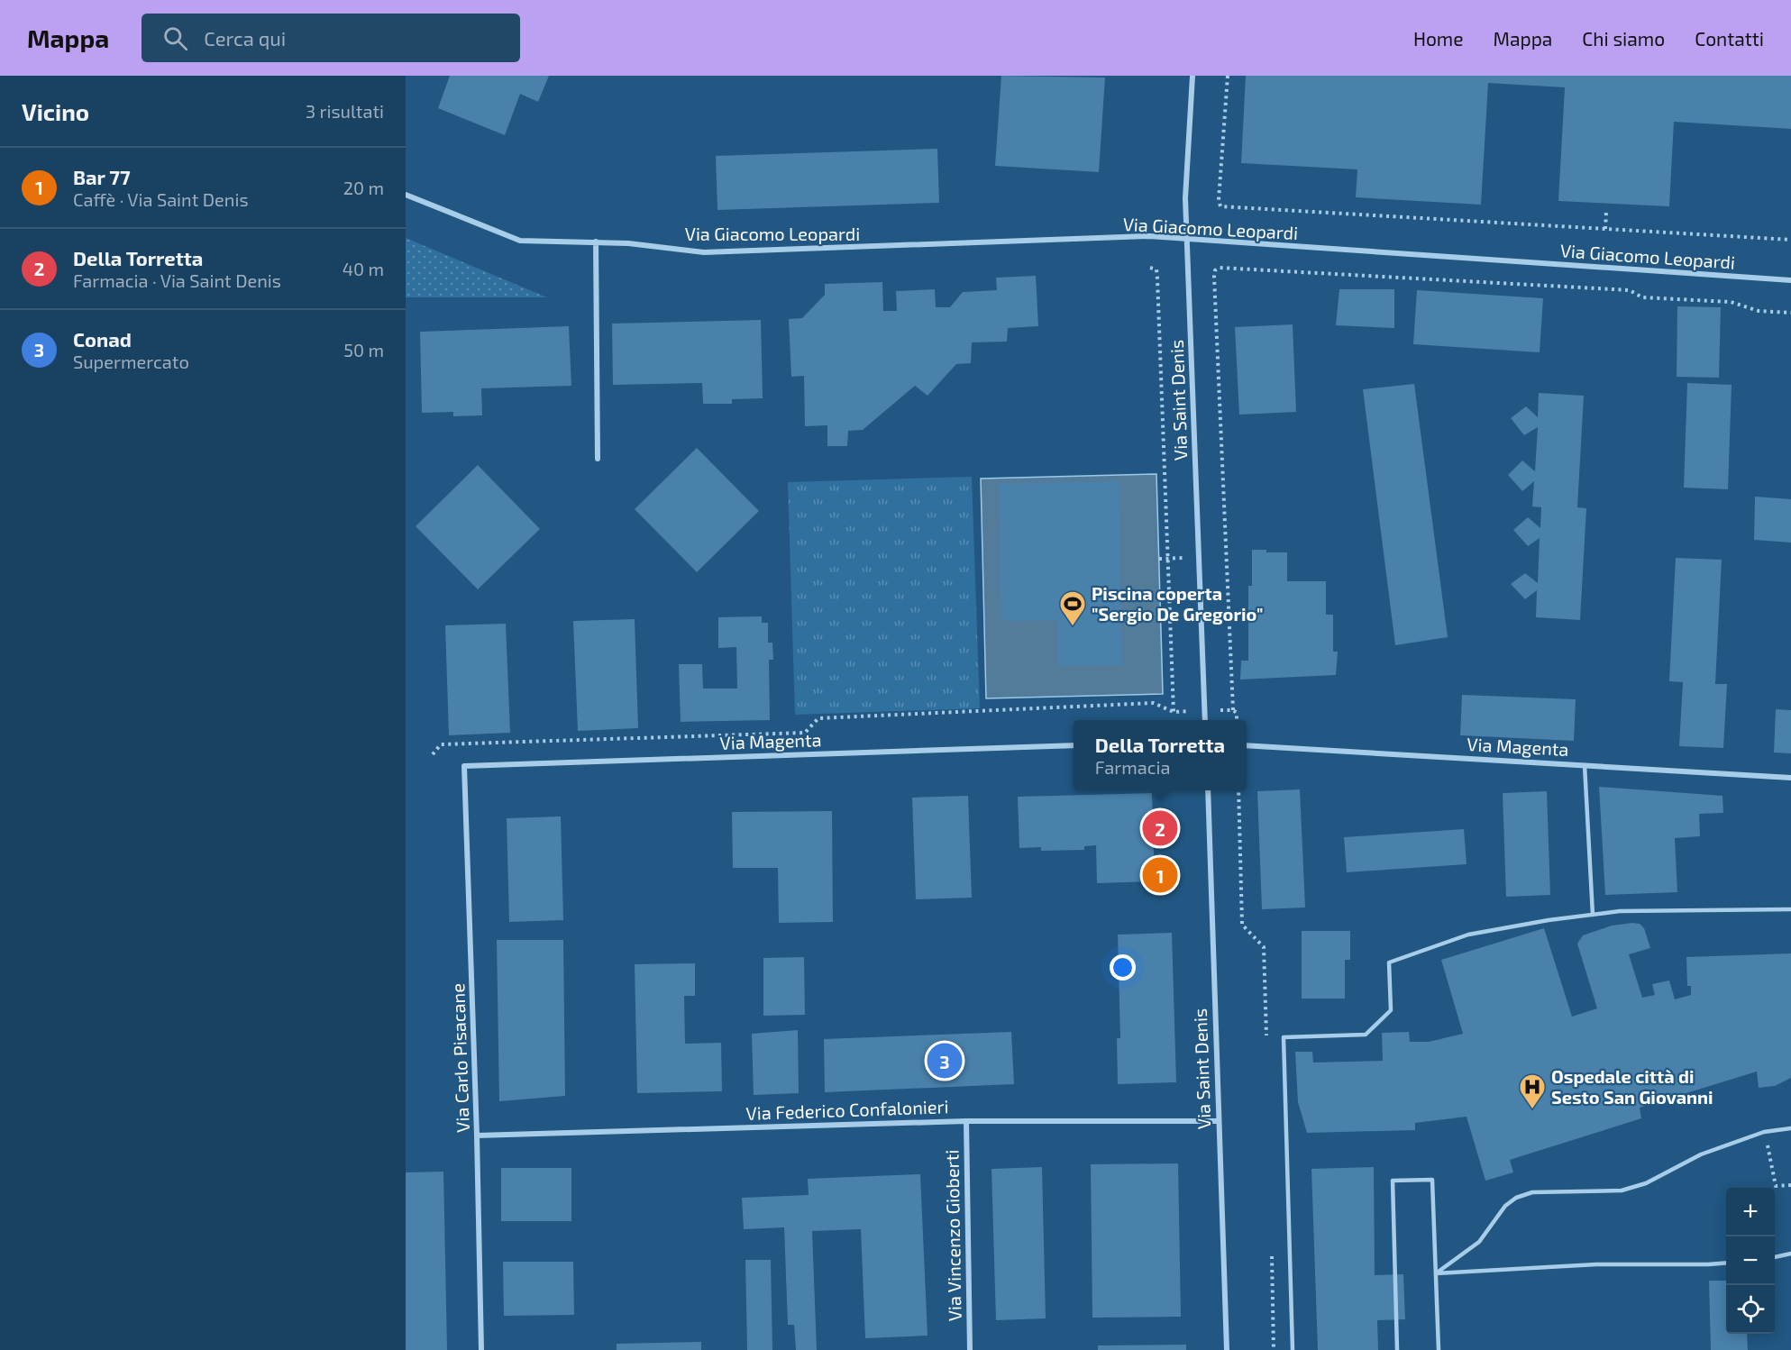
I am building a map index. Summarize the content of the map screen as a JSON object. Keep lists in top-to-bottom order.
{
  "streets": {
    "street": [
      "Via Giacomo Leopardi",
      "Via Saint Denis",
      "Via Magenta",
      "Via Carlo Pisacane",
      "Via Federico Confalonieri",
      "Via Vincenzo Gioberti"
    ]
  },
  "crossings": [
    ["Via Giacomo Leopardi", "Via Saint Denis"],
    ["Via Saint Denis", "Via Federico Confalonieri"],
    ["Via Magenta", "Via Carlo Pisacane"],
    ["Via Carlo Pisacane", "Via Federico Confalonieri"],
    ["Via Federico Confalonieri", "Via Vincenzo Gioberti"]
  ],
  "places": {
    "sports": ["Piscina coperta \"Sergio De Gregorio\""],
    "hospital": ["Ospedale città di Sesto San Giovanni"]
  },
  "page": {
    "header": "Mappa",
    "search": "Cerca qui",
    "nav": [
      "Home",
      "Mappa",
      "Chi siamo",
      "Contatti"
    ],
    "heading": ["Vicino", "3 risultati"],
    "list": [
      {
        "mark": "1",
        "name": "Bar 77",
        "note": "Caffè · Via Saint Denis",
        "value": "20 m"
      },
      {
        "mark": "2",
        "name": "Della Torretta",
        "note": "Farmacia · Via Saint Denis",
        "value": "40 m"
      },
      {
        "mark": "3",
        "name": "Conad",
        "note": "Supermercato",
        "value": "50 m"
      }
    ],
    "popup": ["Della Torretta", "Farmacia"],
    "pins": ["2", "1", "3"],
    "map_buttons": ["+", "−"]
  }
}
